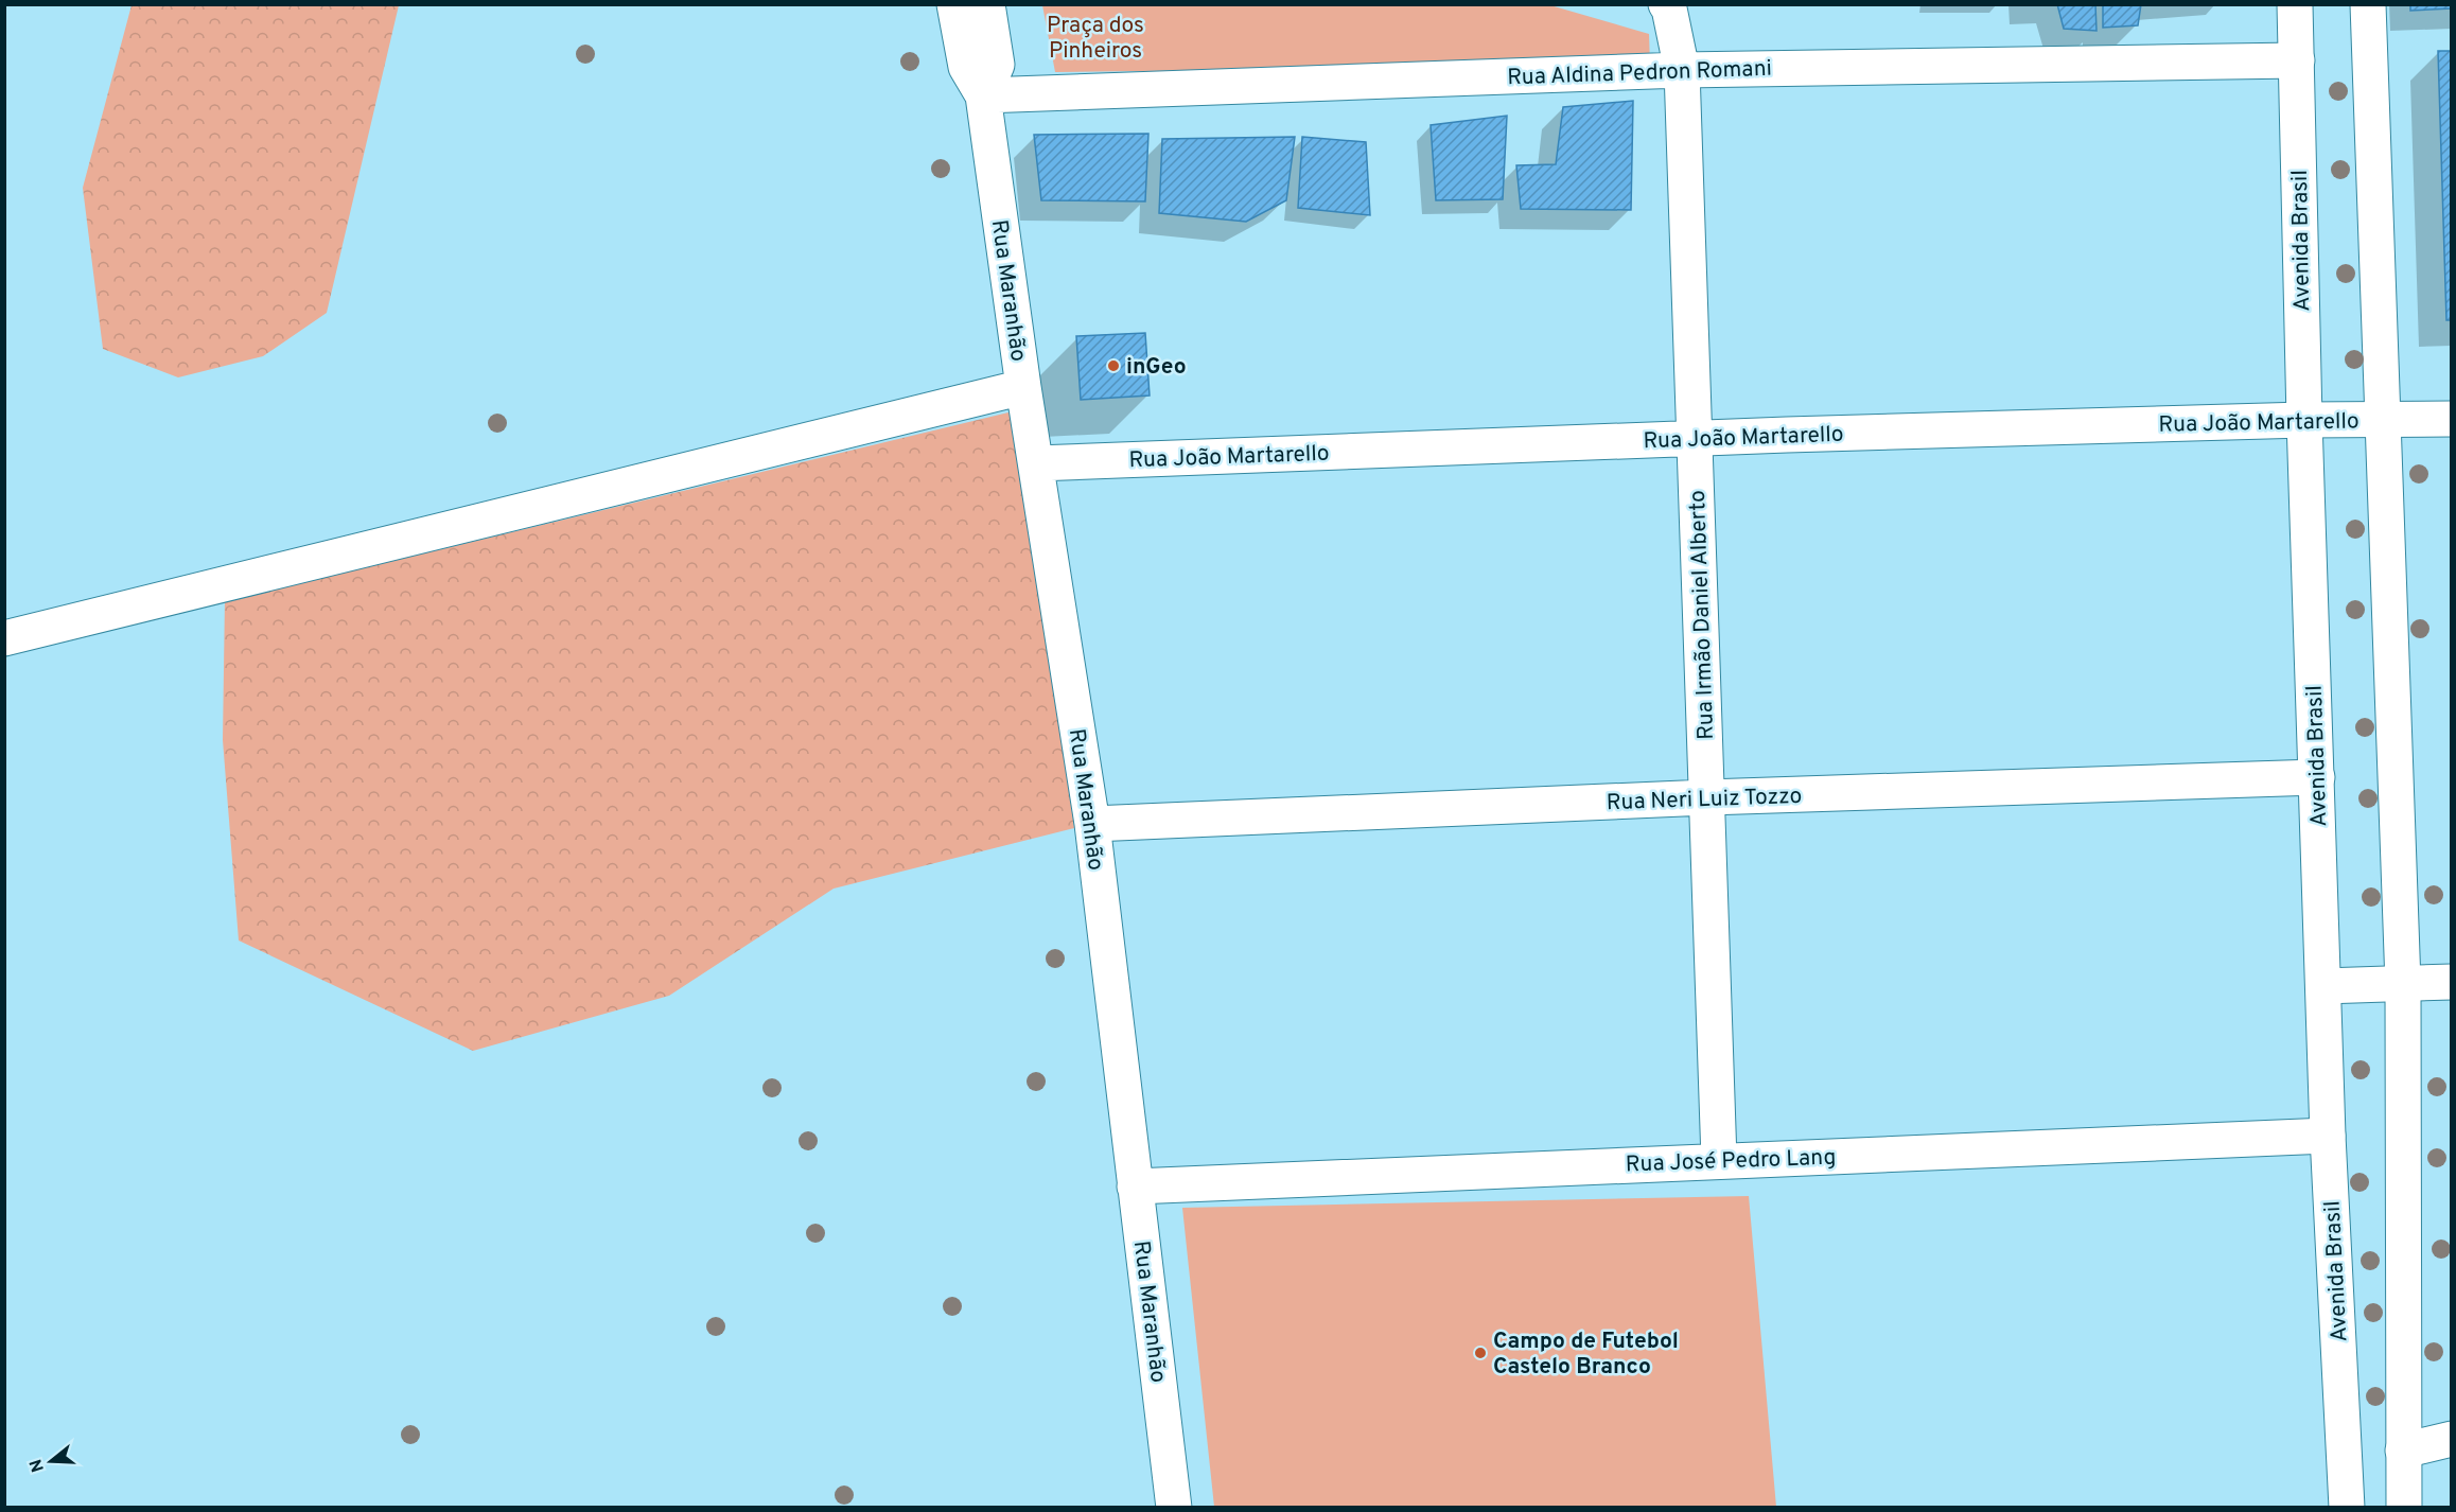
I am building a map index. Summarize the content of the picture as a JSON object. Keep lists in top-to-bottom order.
{
  "streets": {
    "street": [
      "Rua Aldina Pedron Romani",
      "Avenida Brasil",
      "Rua Maranhão",
      "Rua João Martarello",
      "Rua Irmão Daniel Alberto",
      "Rua Neri Luiz Tozzo",
      "Rua José Pedro Lang"
    ]
  },
  "crossings": [
    ["Rua Aldina Pedron Romani", "Avenida Brasil"],
    ["Rua Aldina Pedron Romani", "Rua Maranhão"],
    ["Rua Aldina Pedron Romani", "Rua Irmão Daniel Alberto"],
    ["Avenida Brasil", "Rua João Martarello"],
    ["Avenida Brasil", "Rua Neri Luiz Tozzo"],
    ["Avenida Brasil", "Rua José Pedro Lang"],
    ["Rua Maranhão", "Rua João Martarello"],
    ["Rua Maranhão", "Rua Neri Luiz Tozzo"],
    ["Rua Maranhão", "Rua José Pedro Lang"],
    ["Rua João Martarello", "Rua Irmão Daniel Alberto"],
    ["Rua Irmão Daniel Alberto", "Rua Neri Luiz Tozzo"],
    ["Rua Irmão Daniel Alberto", "Rua José Pedro Lang"]
  ],
  "parks": ["Praça dos Pinheiros"],
  "places": ["inGeo", "Campo de Futebol Castelo Branco"],
  "north": "left"
}
